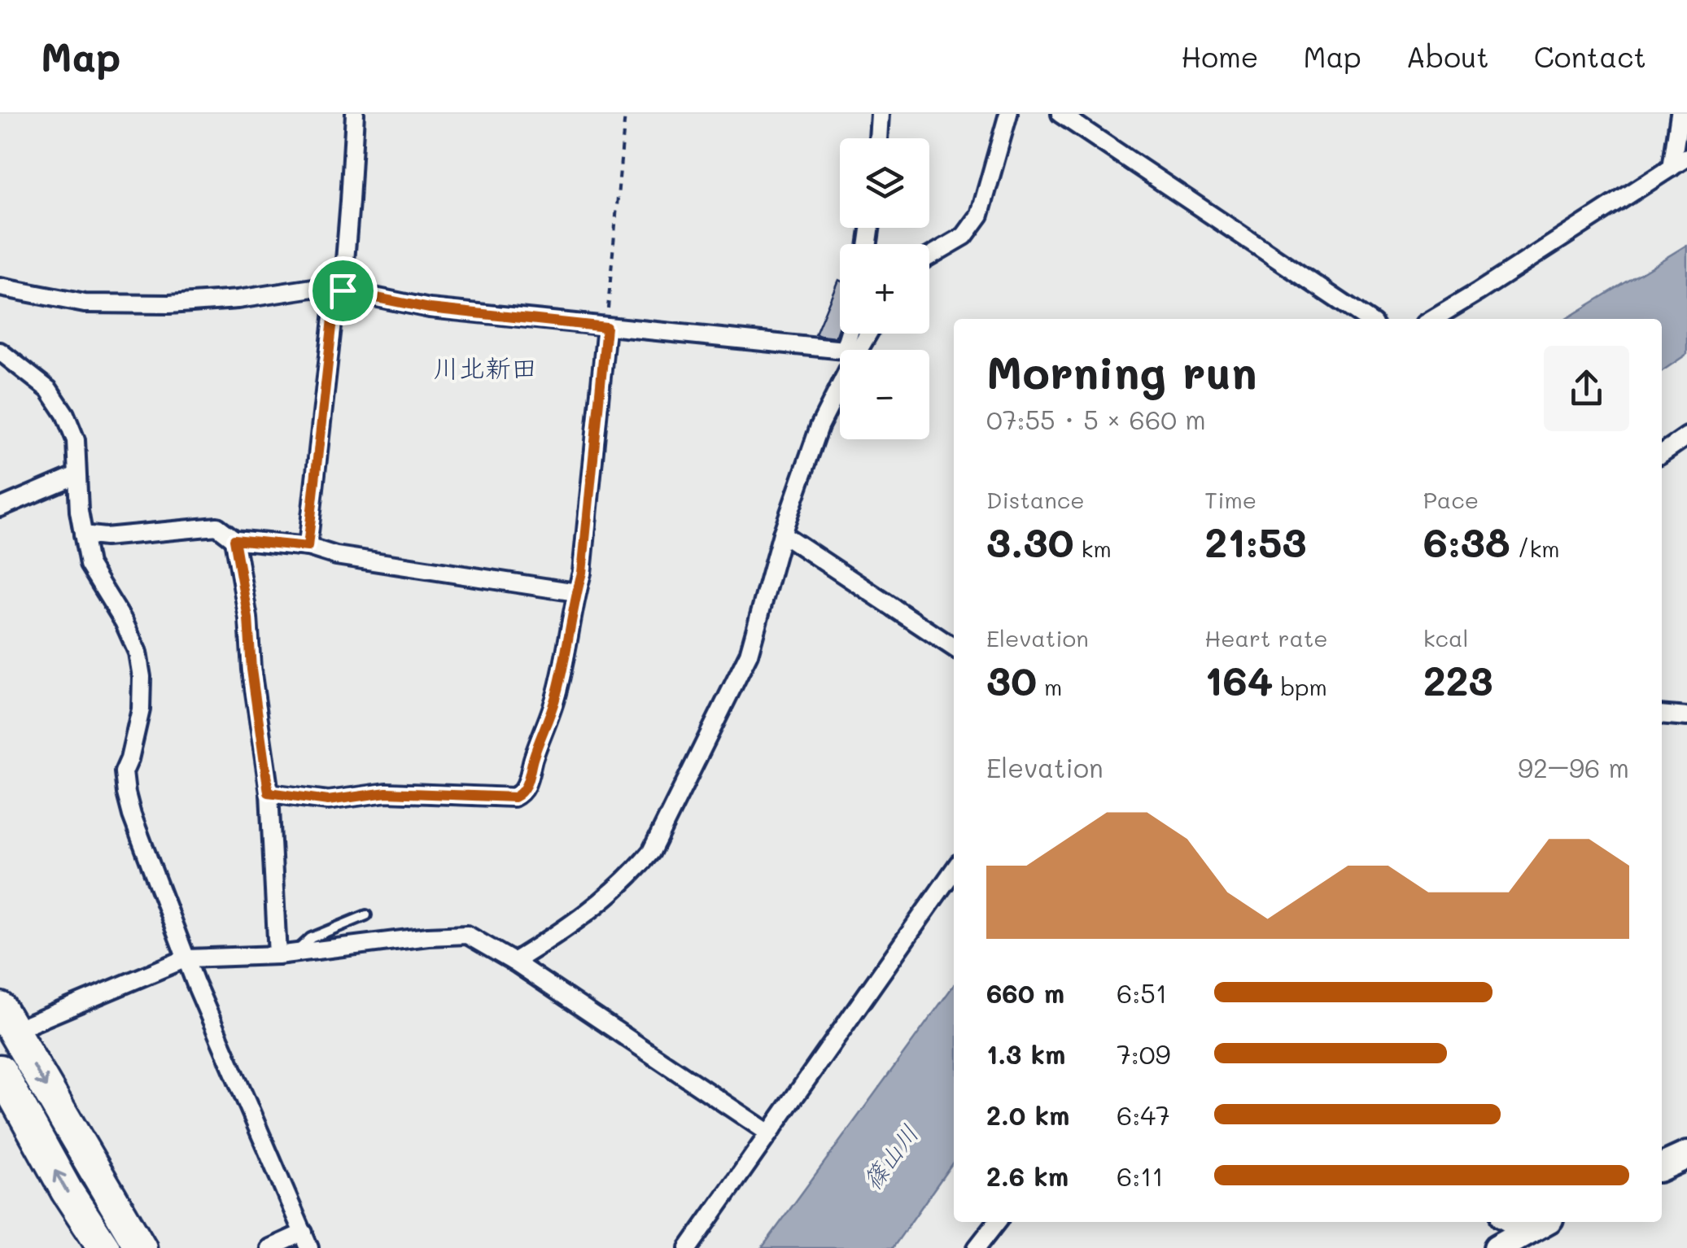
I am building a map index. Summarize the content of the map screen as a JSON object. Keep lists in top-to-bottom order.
{
  "districts": ["川北新田"],
  "water": ["篠山川"],
  "page": {
    "header": "Map",
    "nav": [
      "Home",
      "Map",
      "About",
      "Contact"
    ],
    "map_buttons": ["+", "−"],
    "heading": ["Morning run", "07:55 · 5 × 660 m"],
    "stats": [
      ["Distance", "3.30 km"],
      ["Time", "21:53"],
      ["Pace", "6:38 /km"],
      ["Elevation", "30 m"],
      ["Heart rate", "164 bpm"],
      ["kcal", "223"]
    ],
    "chart": ["Elevation", "92–96 m"],
    "list": [
      {
        "name": "660 m",
        "note": "6:51"
      },
      {
        "name": "1.3 km",
        "note": "7:09"
      },
      {
        "name": "2.0 km",
        "note": "6:47"
      },
      {
        "name": "2.6 km",
        "note": "6:11"
      }
    ]
  }
}
